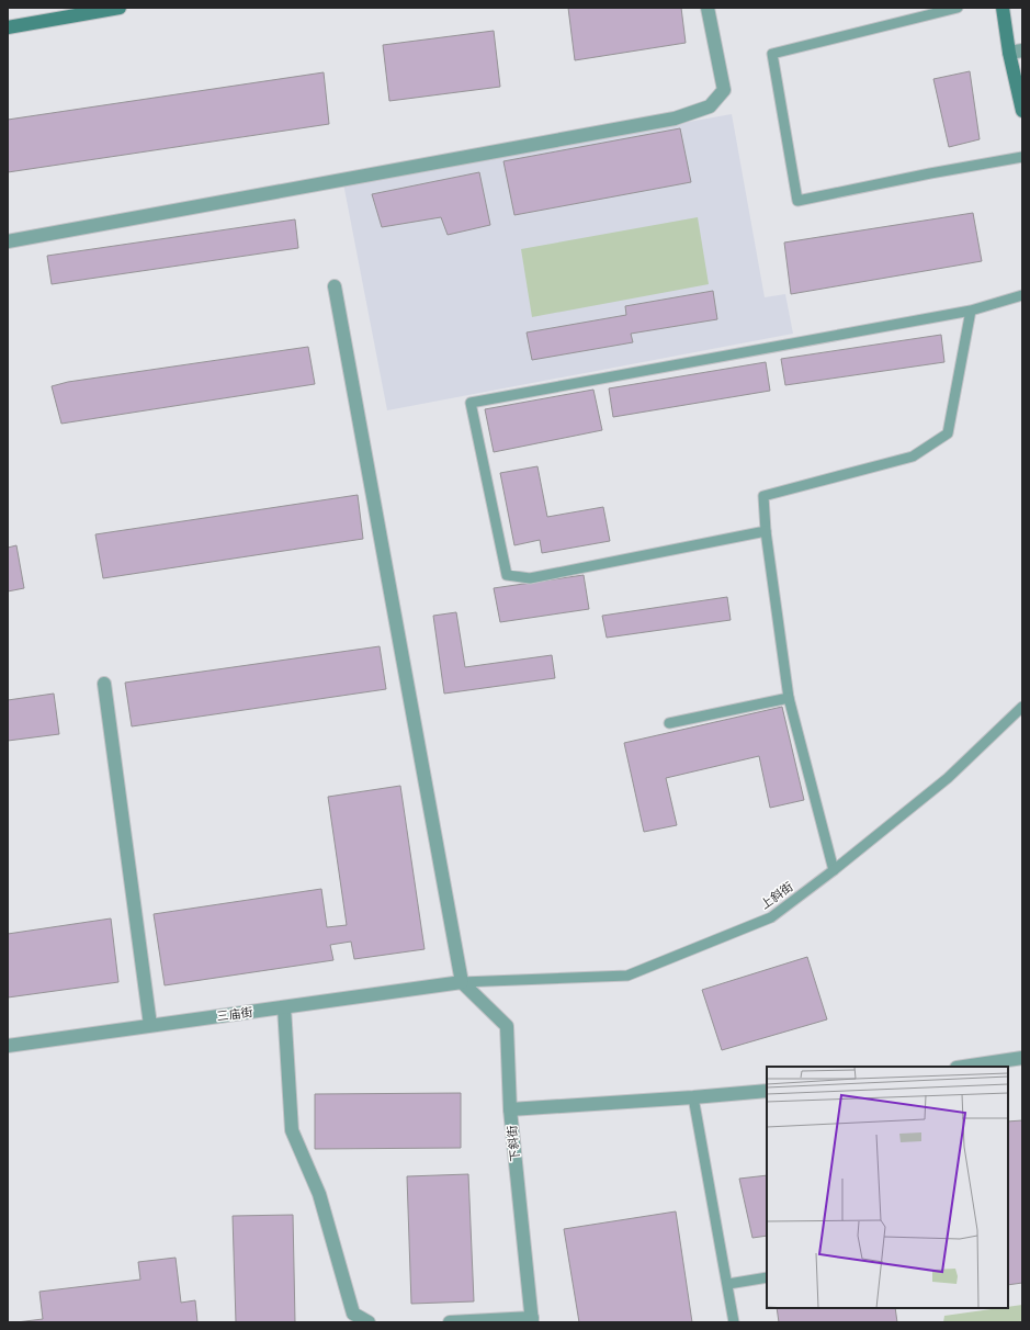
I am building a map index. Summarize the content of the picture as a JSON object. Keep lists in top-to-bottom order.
{
  "streets": {
    "street": ["三庙街", "下斜街"],
    "lane": ["上斜街"]
  },
  "crossings": [
    ["上斜街", "三庙街"],
    ["上斜街", "下斜街"],
    ["三庙街", "下斜街"]
  ]
}
